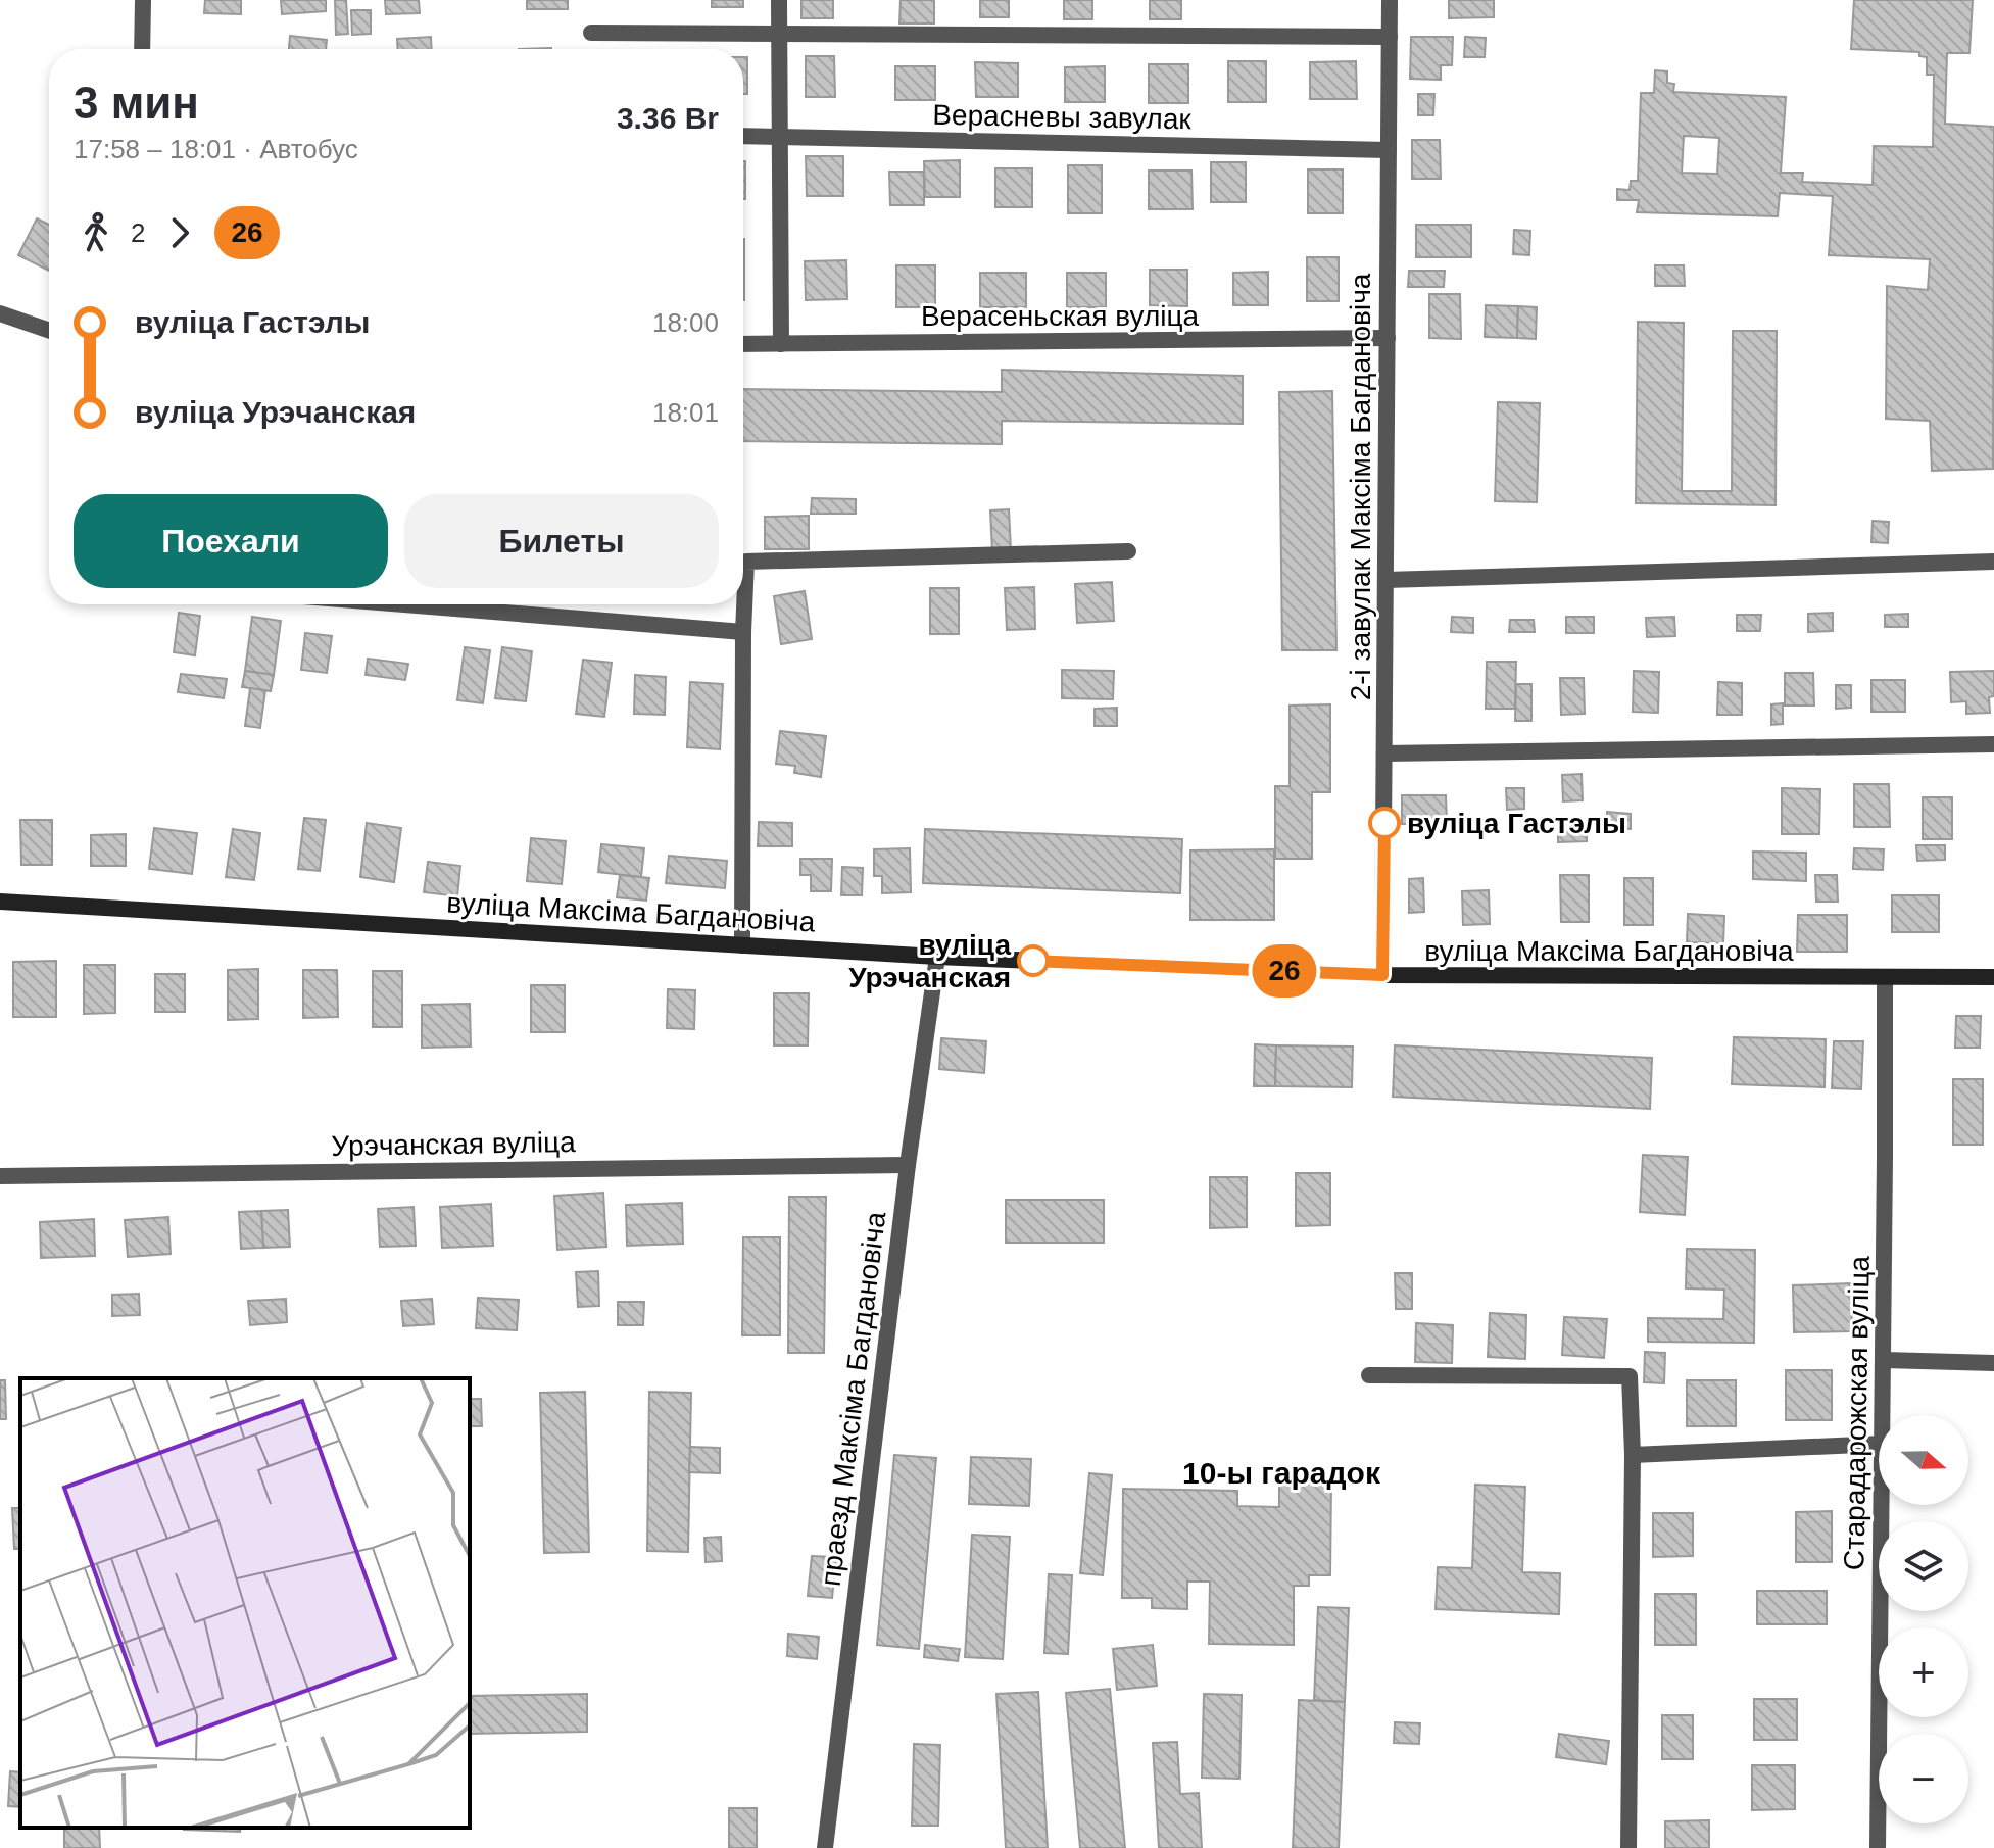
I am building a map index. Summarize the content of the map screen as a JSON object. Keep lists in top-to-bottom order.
{
  "streets": {
    "main road": ["вуліца Максіма Багдановіча"],
    "street": [
      "Верасневы завулак",
      "Верасеньская вуліца",
      "2-і завулак Максіма Багдановіча",
      "Урэчанская вуліца",
      "праезд Максіма Багдановіча",
      "Старадарожская вуліца"
    ]
  },
  "crossings": [
    ["Верасневы завулак", "2-і завулак Максіма Багдановіча"],
    ["Верасеньская вуліца", "2-і завулак Максіма Багдановіча"],
    ["2-і завулак Максіма Багдановіча", "вуліца Максіма Багдановіча"],
    ["вуліца Максіма Багдановіча", "праезд Максіма Багдановіча"],
    ["вуліца Максіма Багдановіча", "Старадарожская вуліца"],
    ["Урэчанская вуліца", "праезд Максіма Багдановіча"]
  ],
  "districts": ["10-ы гарадок"],
  "places": ["вуліца Гастэлы", "вуліца Урэчанская"],
  "lines": ["bus line 26"],
  "north": "right",
  "page": {
    "on_map": "26",
    "heading": ["3 мин", "17:58 – 18:01 · Автобус", "3.36 Br"],
    "legs": ["2", "26"],
    "list": [
      {
        "name": "вуліца Гастэлы",
        "value": "18:00"
      },
      {
        "name": "вуліца Урэчанская",
        "value": "18:01"
      }
    ],
    "buttons": ["Поехали", "Билеты"],
    "map_buttons": ["+", "−"]
  }
}
